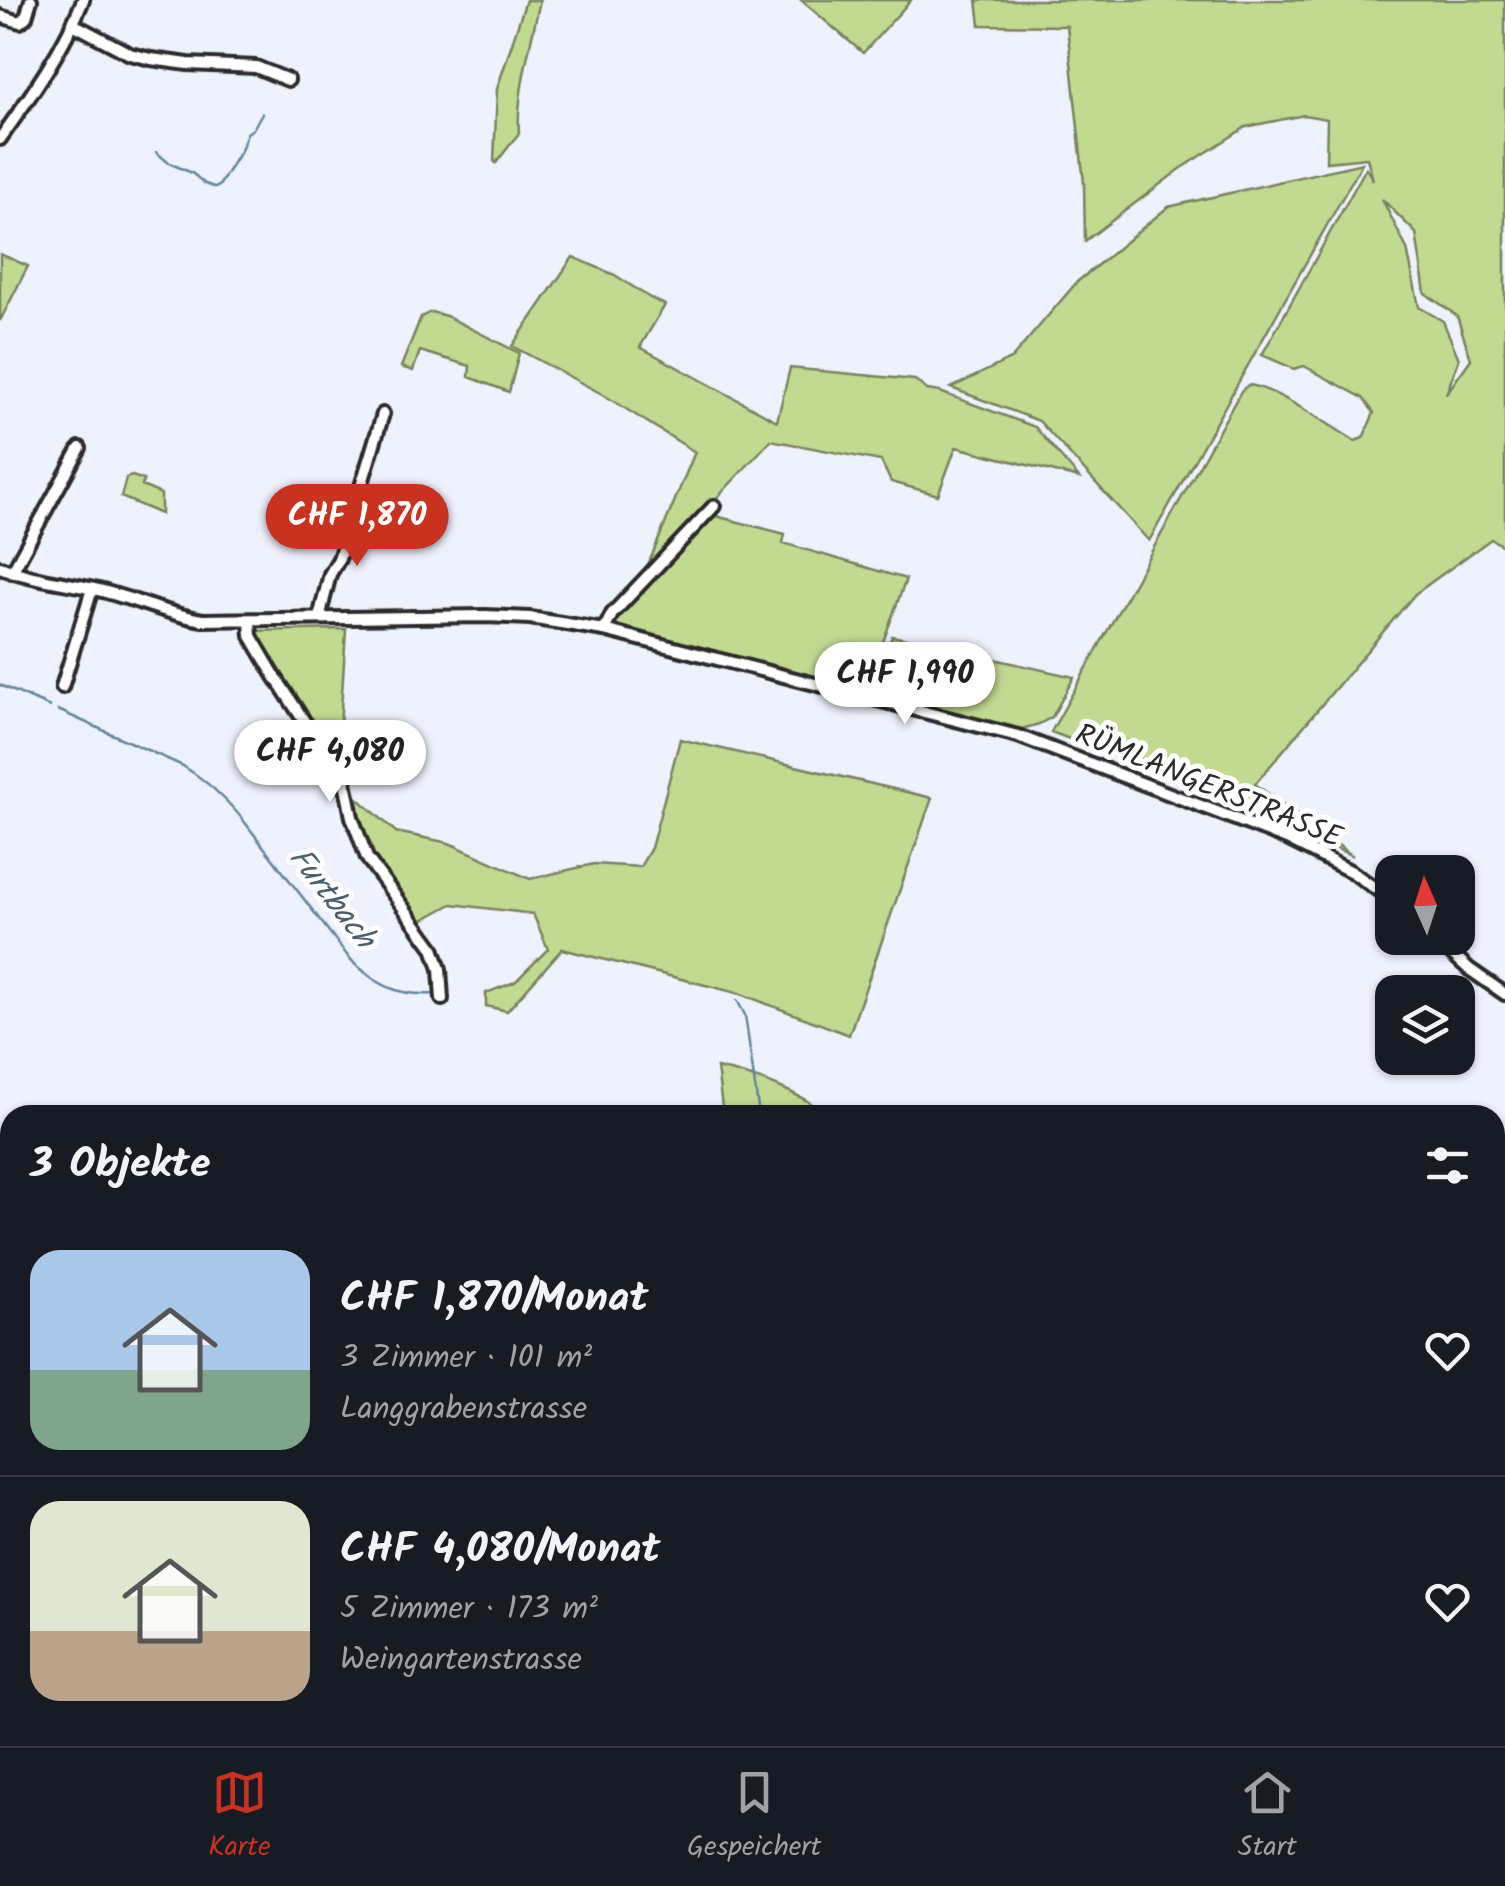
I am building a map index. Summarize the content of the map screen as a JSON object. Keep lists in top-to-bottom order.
{
  "streets": {
    "street": ["RÜMLANGERSTRASSE"]
  },
  "water": ["Furtbach"],
  "north": "top",
  "page": {
    "price": ["CHF 1,870", "CHF 1,990", "CHF 4,080"],
    "heading": "3 Objekte",
    "list": [
      {
        "name": "CHF 1,870/Monat",
        "note": "3 Zimmer · 101 m² · Langgrabenstrasse"
      },
      {
        "name": "CHF 4,080/Monat",
        "note": "5 Zimmer · 173 m² · Weingartenstrasse"
      }
    ],
    "tabs": ["Karte", "Gespeichert", "Start"]
  }
}
